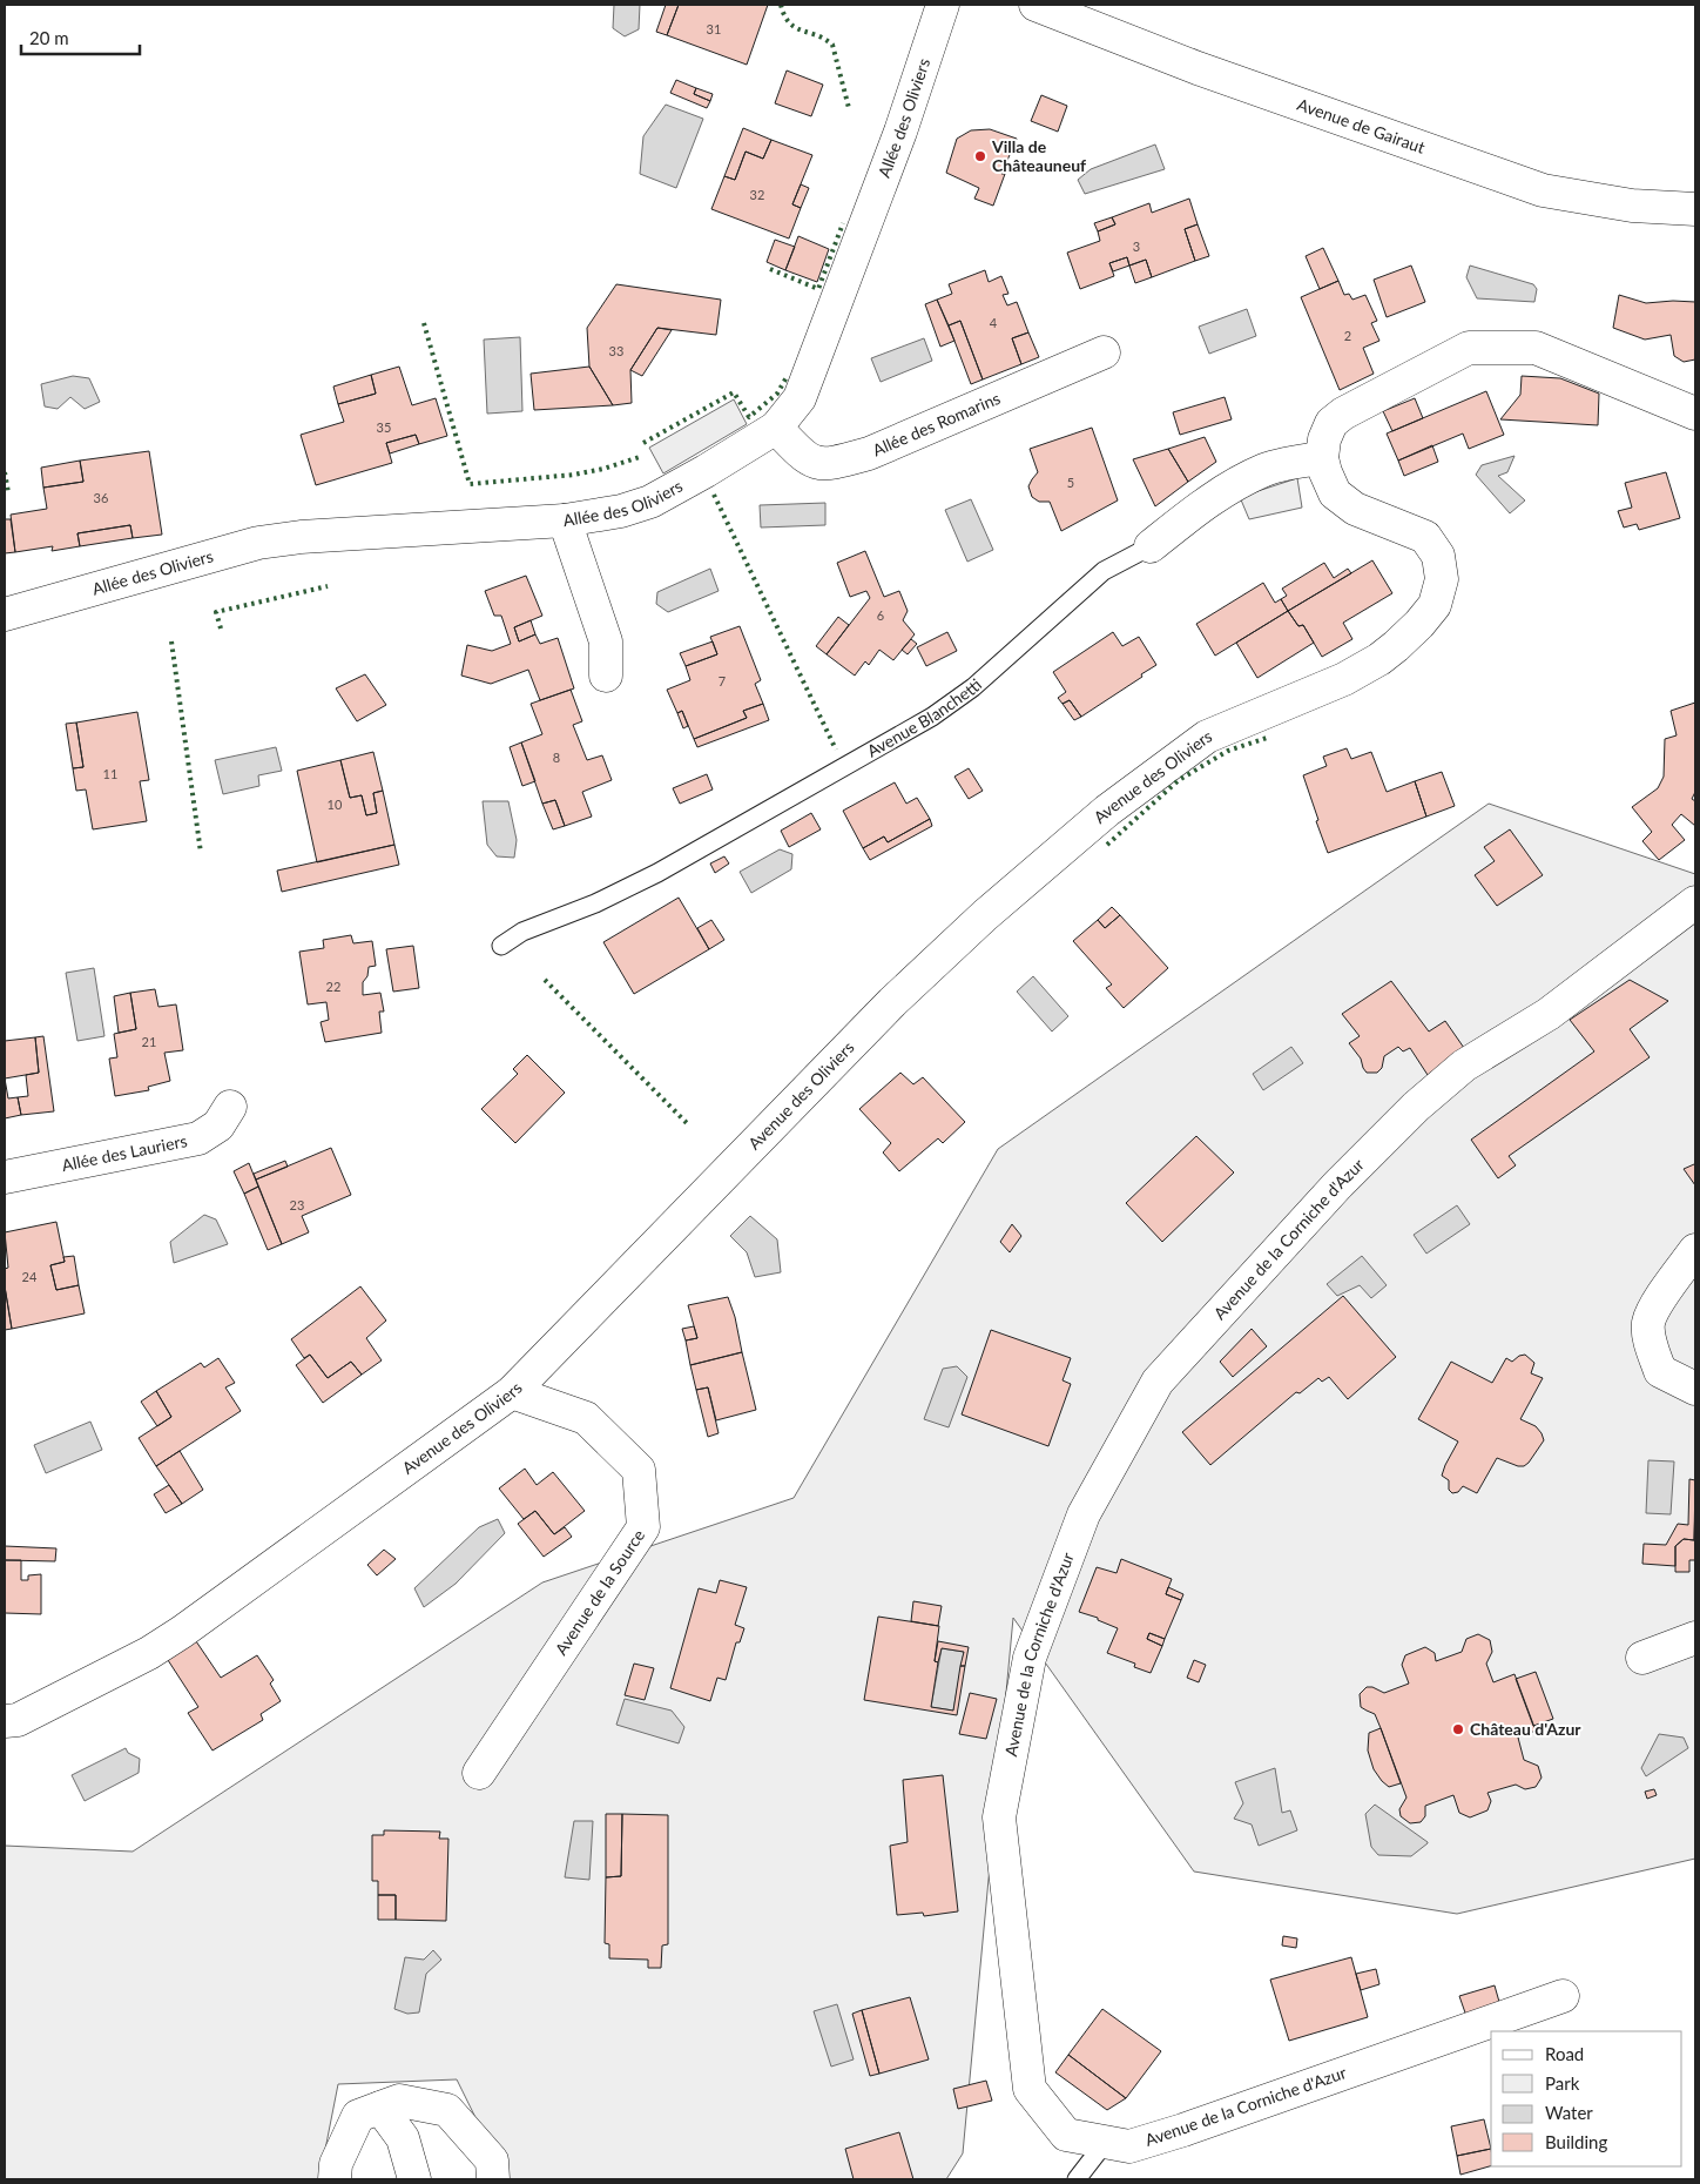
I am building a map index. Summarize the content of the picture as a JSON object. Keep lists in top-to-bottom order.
{
  "streets": {
    "street": [
      "Allée des Oliviers",
      "Avenue de Gairaut",
      "Allée des Romarins",
      "Avenue Blanchetti",
      "Avenue des Oliviers",
      "Allée des Lauriers",
      "Avenue de la Corniche d'Azur",
      "Avenue de la Source"
    ]
  },
  "crossings": [
    ["Allée des Oliviers", "Allée des Romarins"],
    ["Avenue Blanchetti", "Avenue des Oliviers"],
    ["Avenue des Oliviers", "Avenue de la Source"]
  ],
  "places": ["Villa de Châteauneuf", "Château d'Azur"],
  "house_numbers": [
    "31",
    "32",
    "3",
    "4",
    "2",
    "33",
    "35",
    "5",
    "36",
    "6",
    "7",
    "8",
    "11",
    "10",
    "22",
    "21",
    "23",
    "24"
  ],
  "legend": [
    "Road",
    "Park",
    "Water",
    "Building"
  ],
  "scale_bar": "20 m"
}
